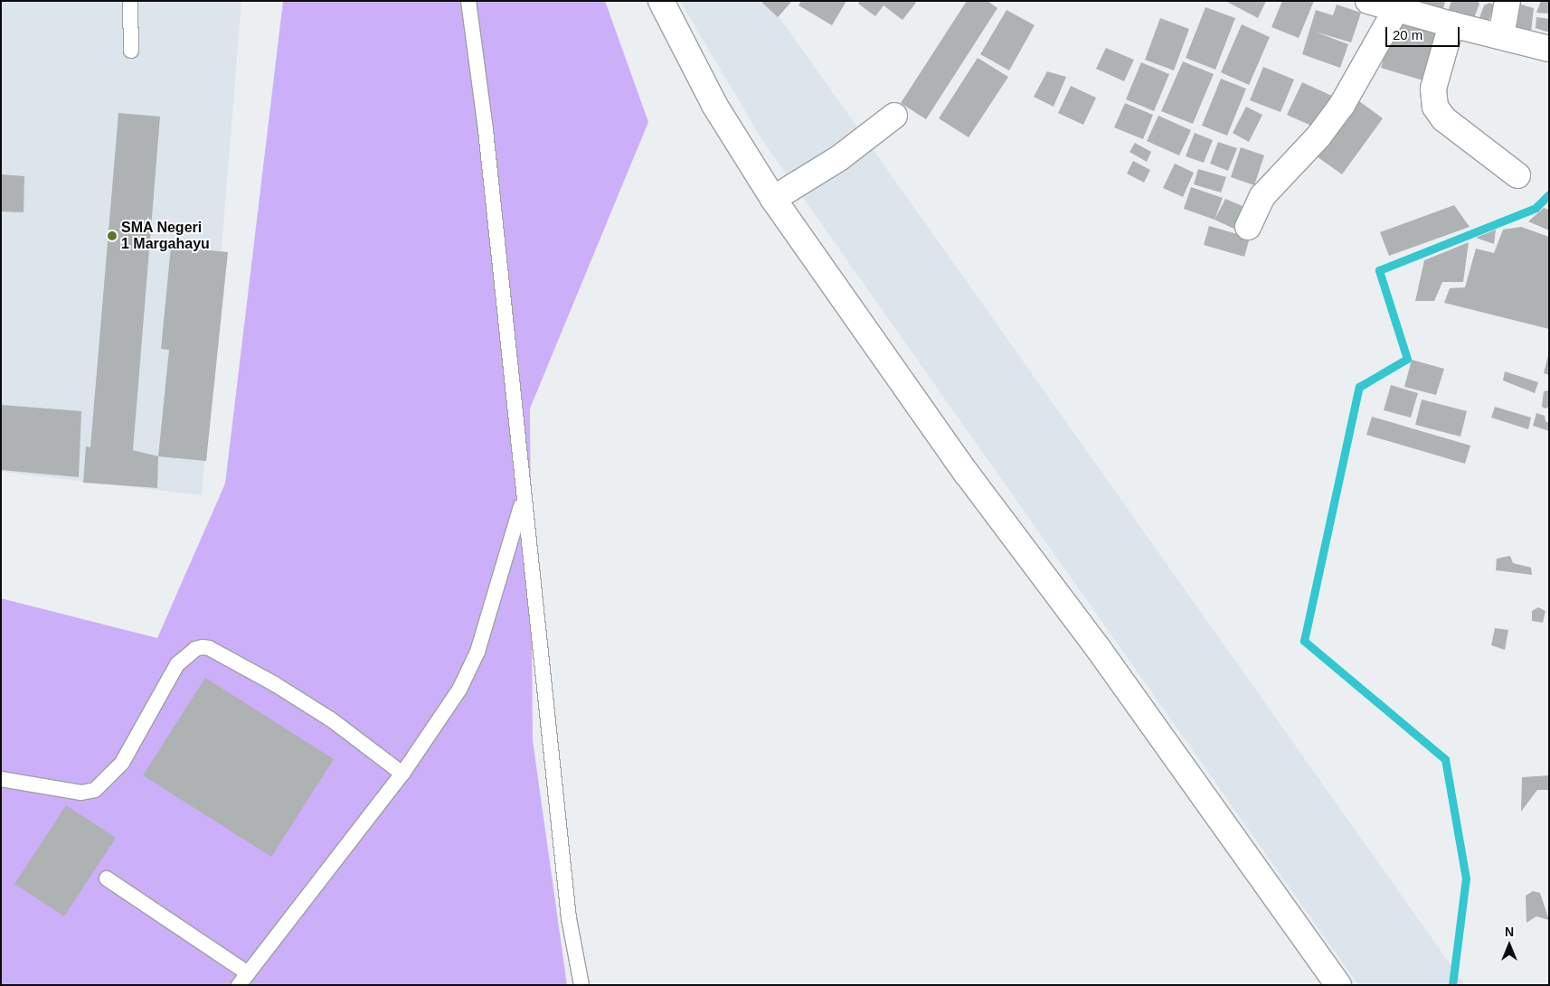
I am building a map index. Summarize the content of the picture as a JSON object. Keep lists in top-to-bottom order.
{
  "places": ["SMA Negeri 1 Margahayu"],
  "scale_bar": "20 m",
  "north": "top"
}
